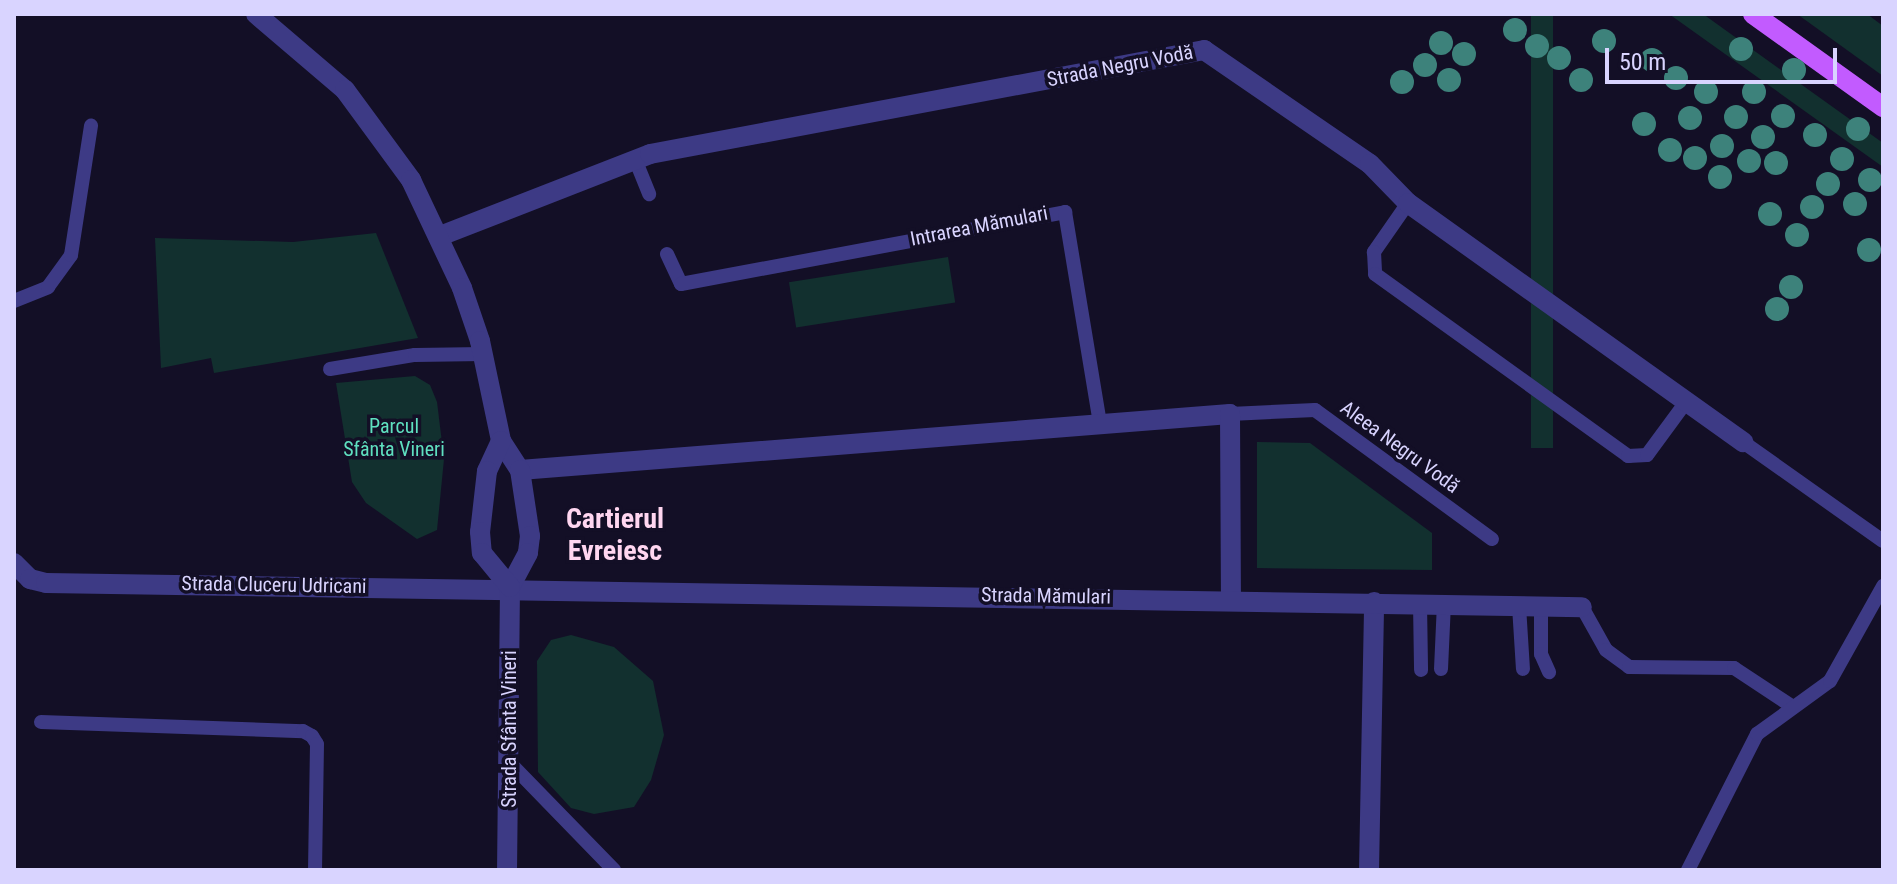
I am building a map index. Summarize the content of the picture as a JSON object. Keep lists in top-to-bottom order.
{
  "streets": {
    "street": [
      "Strada Negru Vodă",
      "Strada Cluceru Udricani",
      "Strada Mămulari",
      "Strada Sfânta Vineri"
    ],
    "lane": ["Intrarea Mămulari", "Aleea Negru Vodă"]
  },
  "crossings": [
    ["Strada Negru Vodă", "Strada Sfânta Vineri"],
    ["Strada Cluceru Udricani", "Strada Mămulari"],
    ["Strada Cluceru Udricani", "Strada Sfânta Vineri"],
    ["Strada Mămulari", "Strada Sfânta Vineri"]
  ],
  "districts": ["Cartierul Evreiesc"],
  "parks": ["Parcul Sfânta Vineri"],
  "scale_bar": "50 m"
}
